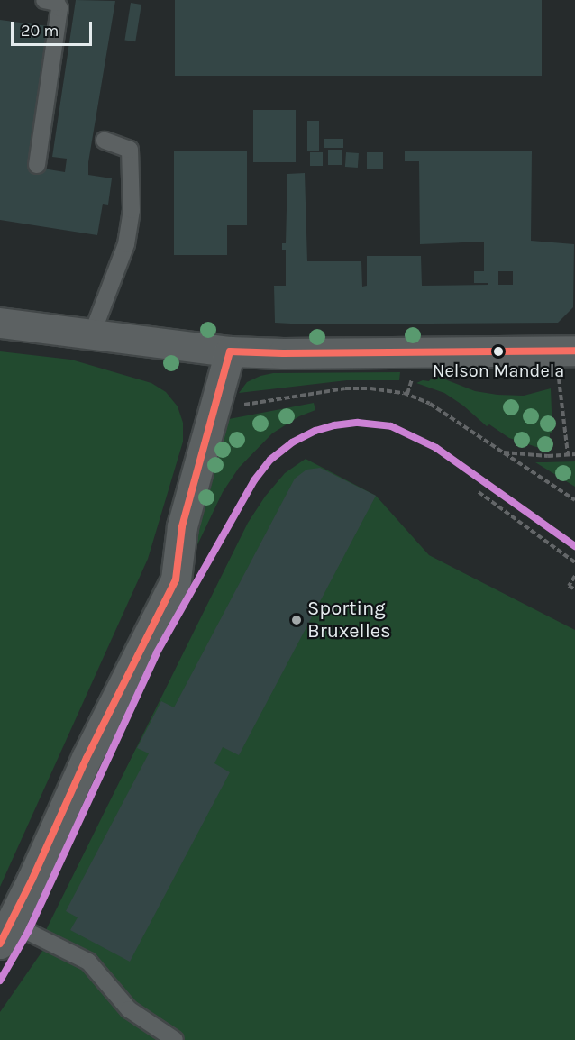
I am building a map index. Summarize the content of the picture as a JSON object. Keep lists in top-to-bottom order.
{
  "places": ["Nelson Mandela", "Sporting Bruxelles"],
  "scale_bar": "20 m"
}
